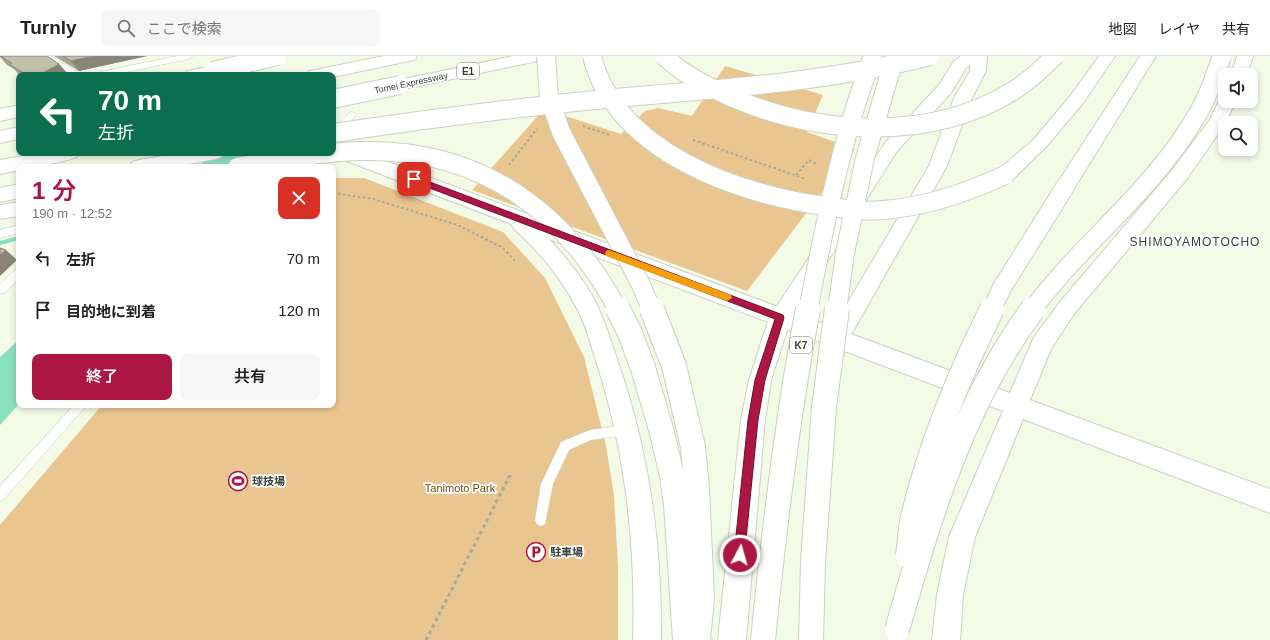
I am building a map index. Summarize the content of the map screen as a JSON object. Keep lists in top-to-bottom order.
{
  "streets": {
    "main road": ["E1", "Tomei Expressway", "K7"]
  },
  "districts": ["SHIMOYAMOTOCHO"],
  "parks": ["Tanimoto Park"],
  "places": {
    "sports": ["球技場"],
    "parking": ["駐車場"]
  },
  "page": {
    "header": "Turnly",
    "search": "ここで検索",
    "nav": ["地図", "レイヤ", "共有"],
    "turn": ["70 m", "左折"],
    "heading": ["1 分", "190 m · 12:52"],
    "list": [
      {
        "name": "左折",
        "value": "70 m"
      },
      {
        "name": "目的地に到着",
        "value": "120 m"
      }
    ],
    "buttons": ["終了", "共有"]
  }
}
